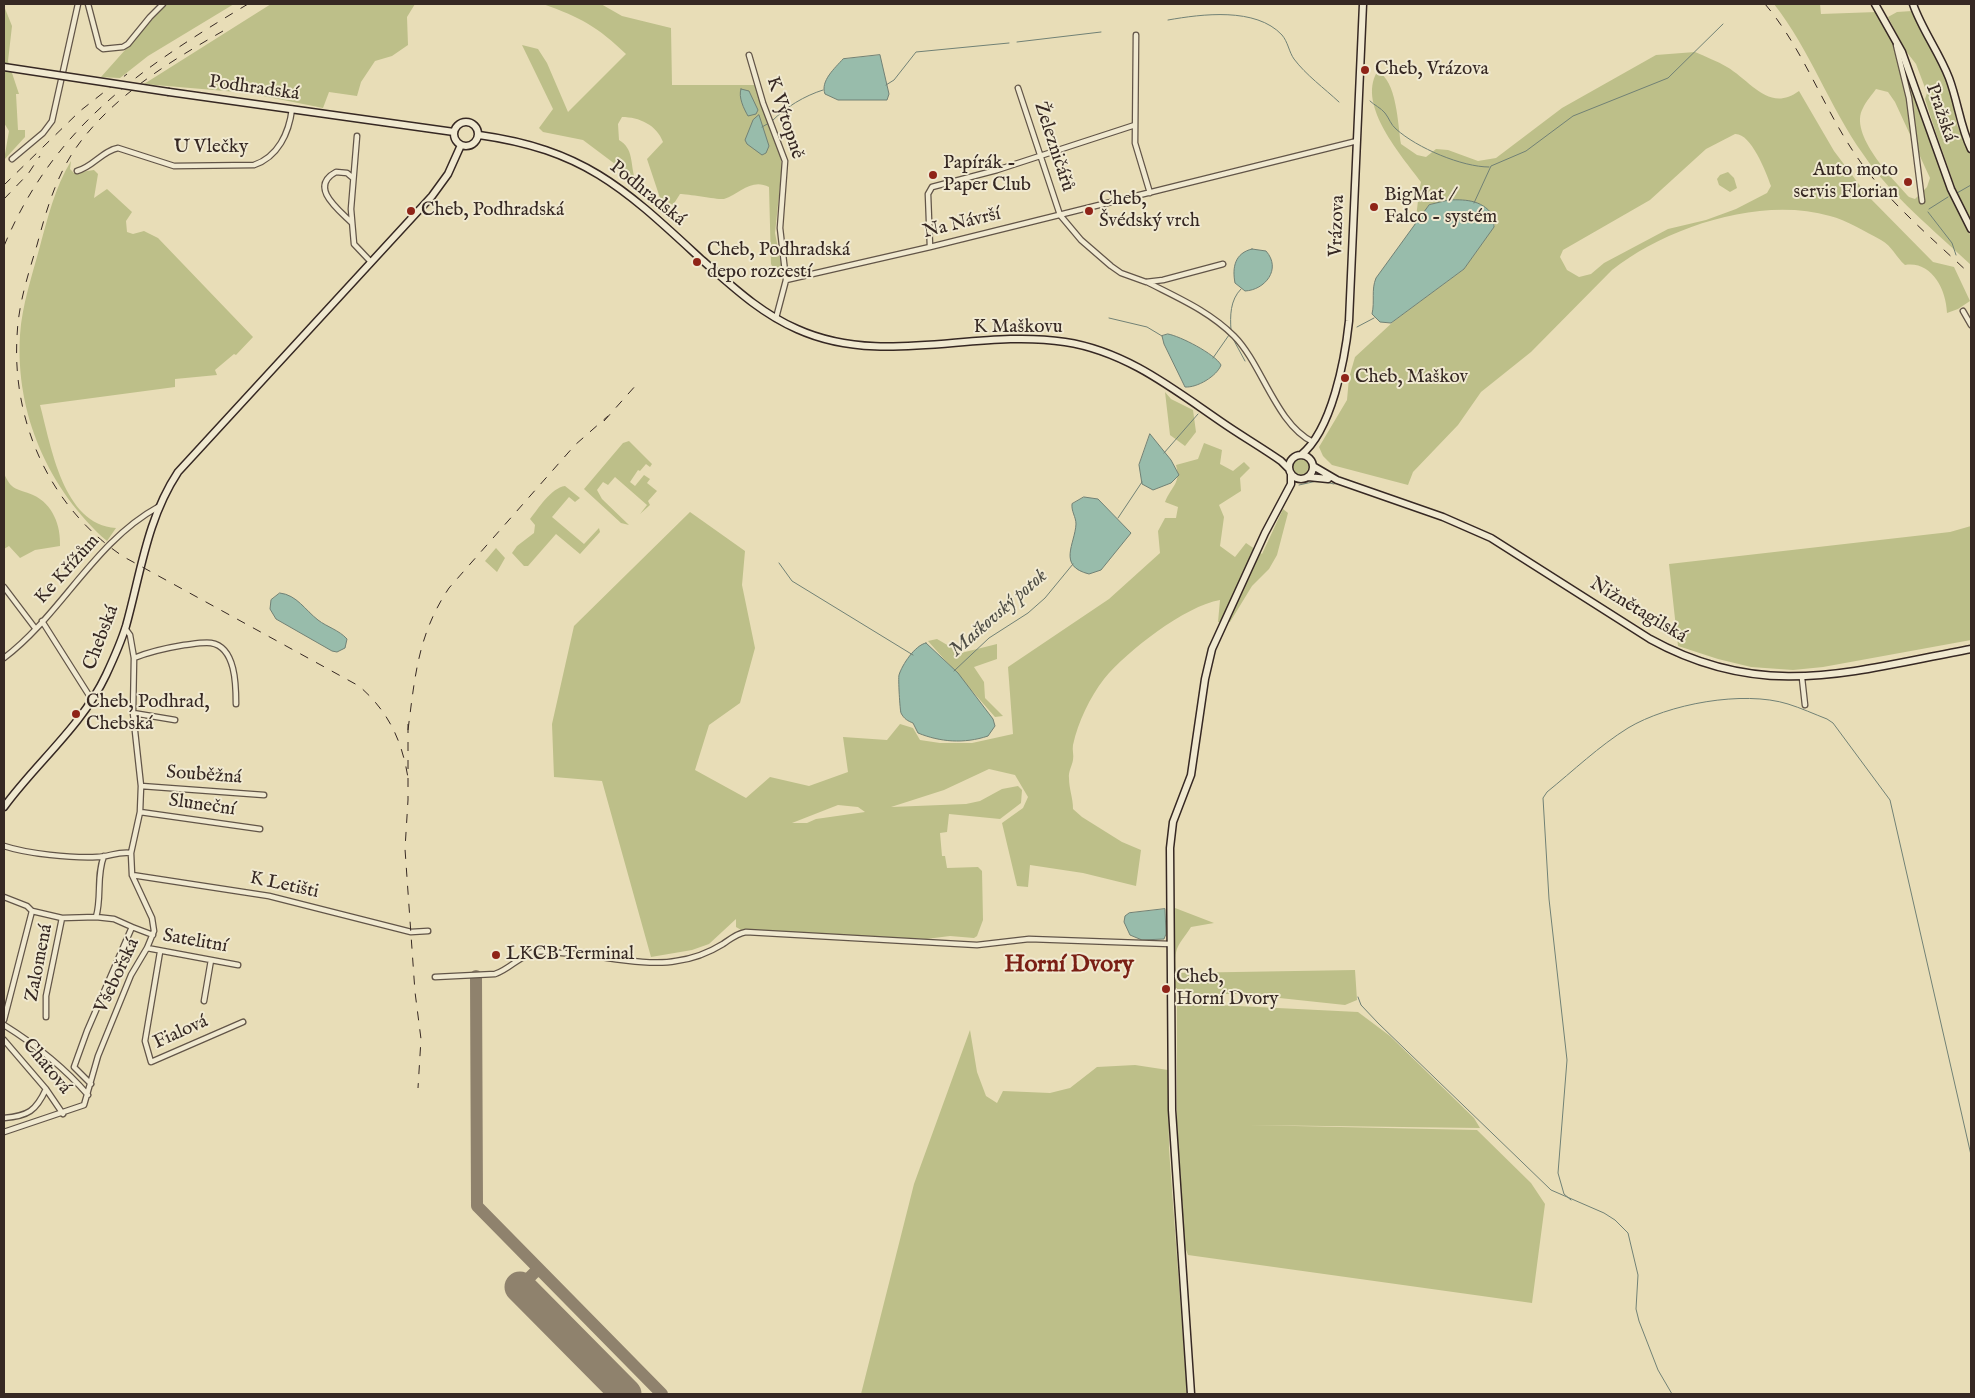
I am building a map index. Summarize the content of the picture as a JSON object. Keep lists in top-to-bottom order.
{
  "streets": {
    "main road": [
      "Podhradská",
      "Pražská",
      "Vrázova",
      "K Maškovu",
      "Nižnětagilská",
      "Chebská"
    ],
    "street": [
      "K Výtopně",
      "Železničářů",
      "U Vlečky",
      "Na Návrší",
      "Ke Křížům",
      "Souběžná",
      "Sluneční",
      "K Letišti",
      "Satelitní",
      "Zalomená",
      "Všebořská",
      "Fialová",
      "Chatová"
    ]
  },
  "crossings": [
    ["Podhradská", "U Vlečky"],
    ["Podhradská", "K Maškovu"],
    ["K Výtopně", "Na Návrší"],
    ["Železničářů", "Na Návrší"],
    ["Na Návrší", "Vrázova"],
    ["Vrázova", "K Maškovu"],
    ["Vrázova", "Nižnětagilská"],
    ["K Maškovu", "Nižnětagilská"],
    ["Ke Křížům", "Chebská"],
    ["Chebská", "Všebořská"],
    ["Souběžná", "Všebořská"],
    ["Sluneční", "Všebořská"],
    ["K Letišti", "Všebořská"],
    ["Satelitní", "Všebořská"],
    ["Satelitní", "Fialová"],
    ["Zalomená", "Všebořská"]
  ],
  "districts": ["Horní Dvory"],
  "water": ["Maškovský potok"],
  "places": [
    "Cheb, Vrázova",
    "Papírák - Paper Club",
    "Auto moto servis Florian",
    "BigMat / Falco - systém",
    "Cheb, Podhradská",
    "Cheb, Švédský vrch",
    "Cheb, Podhradská depo rozcestí",
    "Cheb, Maškov",
    "Cheb, Podhrad, Chebská",
    "LKCB Terminal",
    "Cheb, Horní Dvory"
  ]
}
